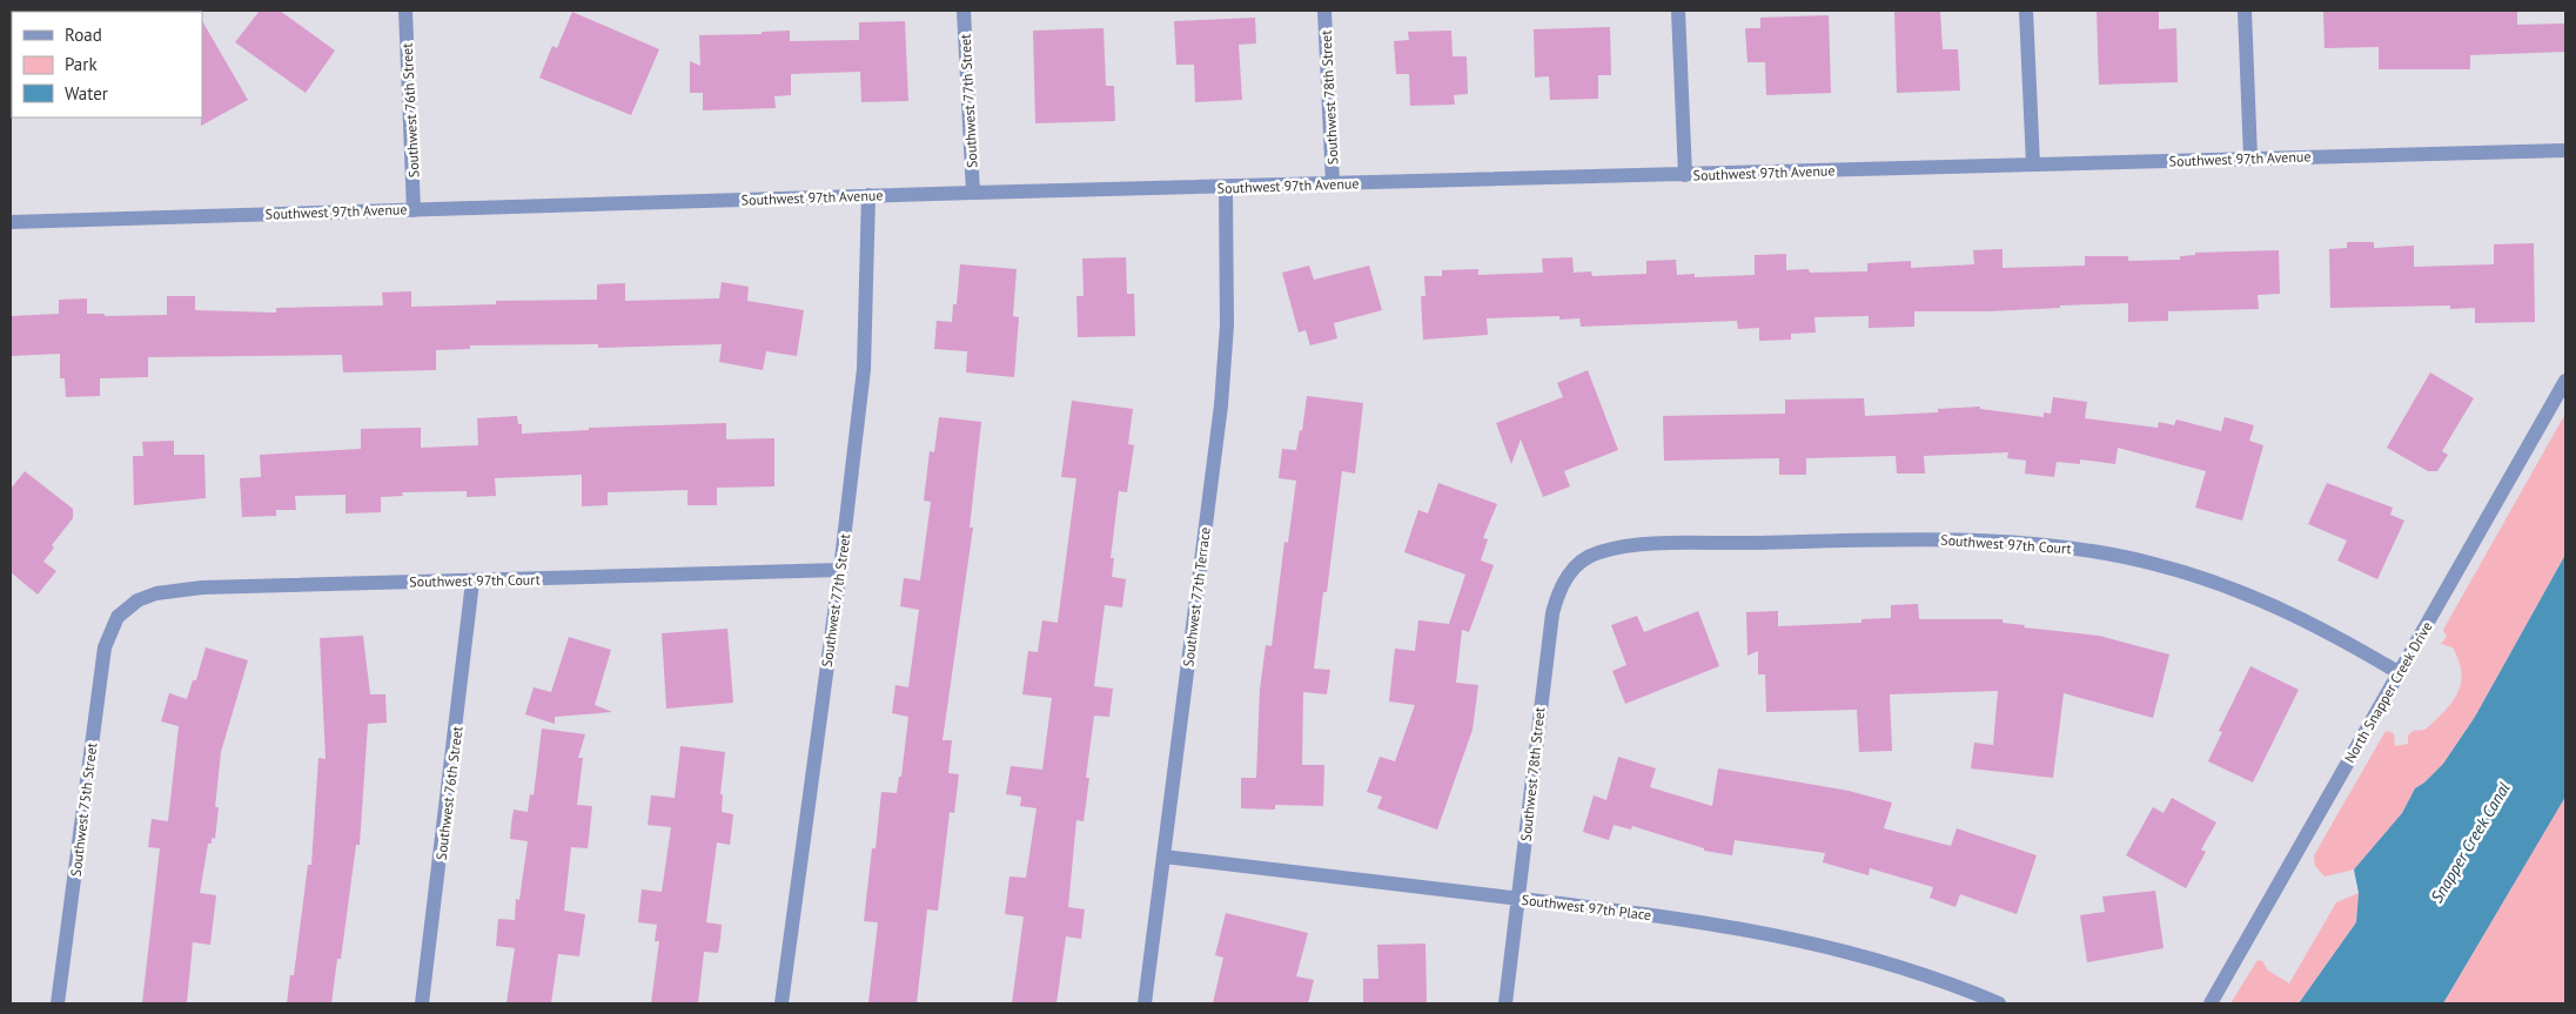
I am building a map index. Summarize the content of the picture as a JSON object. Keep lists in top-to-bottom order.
{
  "streets": {
    "street": [
      "Southwest 78th Street",
      "Southwest 77th Street",
      "Southwest 76th Street",
      "Southwest 97th Avenue",
      "Southwest 97th Court",
      "Southwest 77th Terrace",
      "North Snapper Creek Drive",
      "Southwest 75th Street",
      "Southwest 97th Place"
    ]
  },
  "crossings": [
    ["Southwest 78th Street", "Southwest 97th Avenue"],
    ["Southwest 78th Street", "Southwest 97th Court"],
    ["Southwest 78th Street", "Southwest 97th Place"],
    ["Southwest 77th Street", "Southwest 97th Avenue"],
    ["Southwest 77th Street", "Southwest 97th Court"],
    ["Southwest 76th Street", "Southwest 97th Avenue"],
    ["Southwest 76th Street", "Southwest 97th Court"],
    ["Southwest 97th Avenue", "Southwest 77th Terrace"],
    ["Southwest 97th Court", "North Snapper Creek Drive"],
    ["Southwest 97th Court", "Southwest 75th Street"],
    ["Southwest 77th Terrace", "Southwest 97th Place"]
  ],
  "water": ["Snapper Creek Canal"],
  "legend": ["Road", "Park", "Water"]
}
